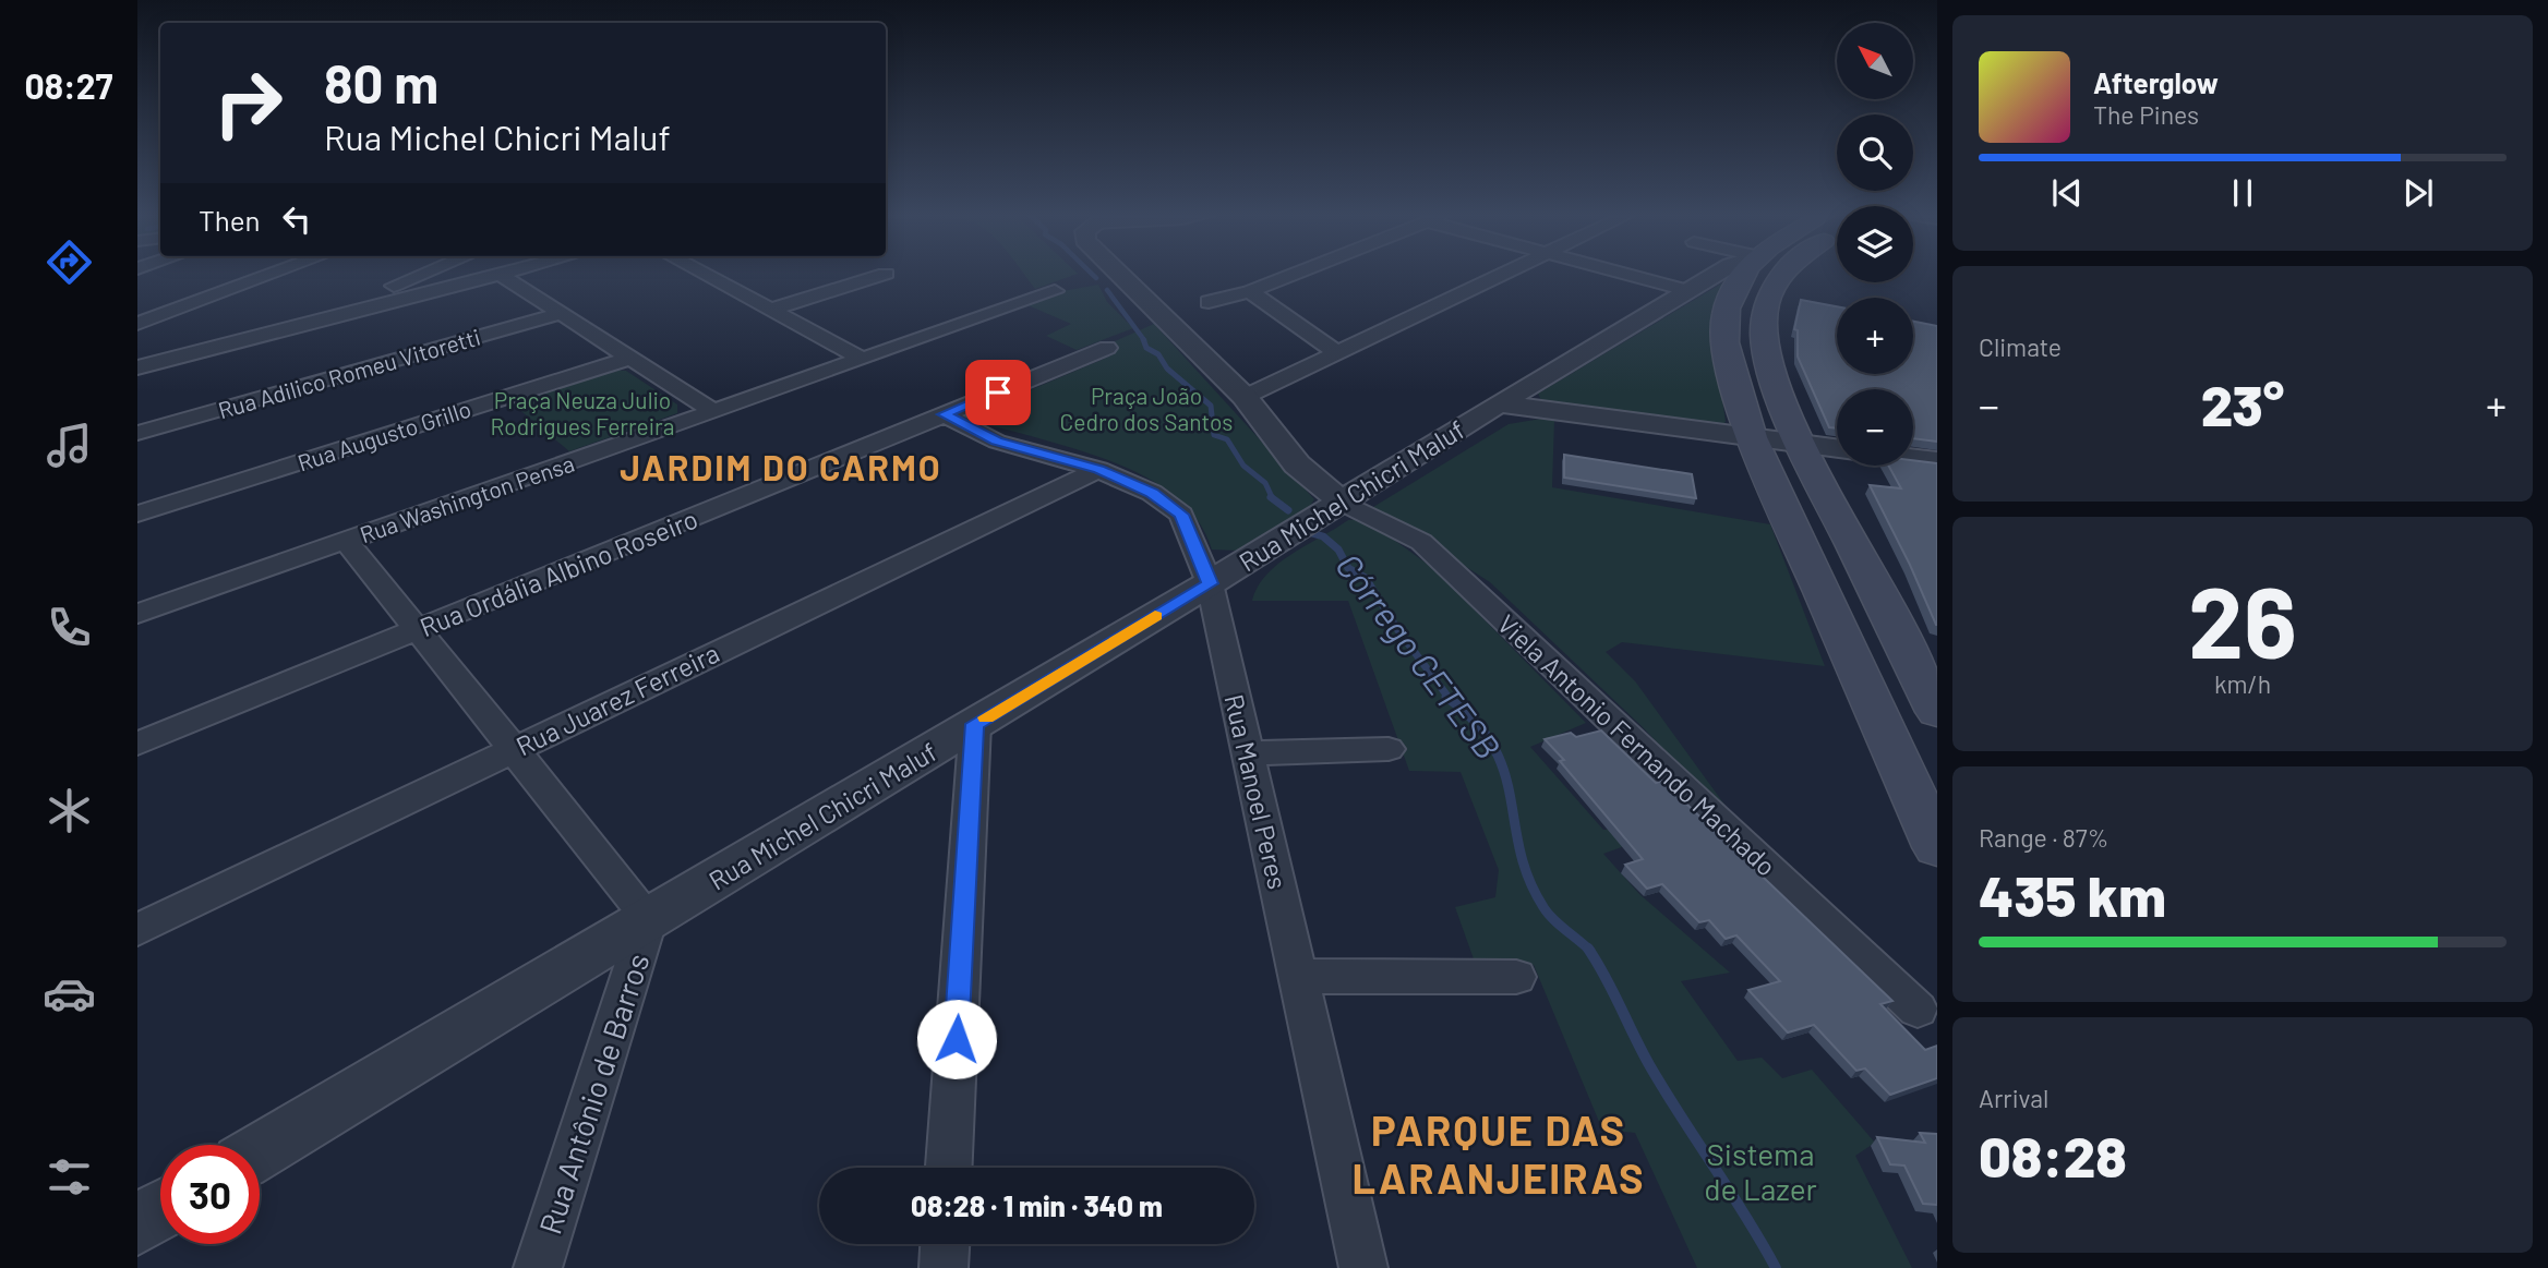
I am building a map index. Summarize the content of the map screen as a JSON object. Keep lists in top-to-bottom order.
{
  "streets": {
    "street": [
      "Rua Adilico Romeu Vitoretti",
      "Rua Augusto Grillo",
      "Rua Michel Chicri Maluf",
      "Rua Washington Pensa",
      "Rua Ordália Albino Roseiro",
      "Rua Juarez Ferreira",
      "Viela Antonio Fernando Machado",
      "Rua Manoel Peres",
      "Rua Antônio de Barros"
    ]
  },
  "crossings": [
    ["Rua Michel Chicri Maluf", "Viela Antonio Fernando Machado"],
    ["Rua Michel Chicri Maluf", "Rua Manoel Peres"],
    ["Rua Michel Chicri Maluf", "Rua Antônio de Barros"],
    ["Rua Ordália Albino Roseiro", "Rua Manoel Peres"],
    ["Rua Juarez Ferreira", "Rua Manoel Peres"]
  ],
  "districts": ["JARDIM DO CARMO", "PARQUE DAS LARANJEIRAS"],
  "water": ["Córrego CETESB"],
  "parks": ["Praça João Cedro dos Santos", "Praça Neuza Julio Rodrigues Ferreira", "Sistema de Lazer"],
  "north": "top left",
  "page": {
    "tabs": "08:27",
    "map_buttons": ["+", "−"],
    "turn": ["80 m", "Rua Michel Chicri Maluf"],
    "song": ["Afterglow", "The Pines"],
    "then": "Then",
    "tile": [
      "Climate",
      ["26", "km/h"],
      ["Range · 87%", "435 km"],
      ["Arrival", "08:28"]
    ],
    "heat": ["−", "23°", "+"],
    "limit": "30",
    "trip": "08:28 · 1 min · 340 m"
  }
}
